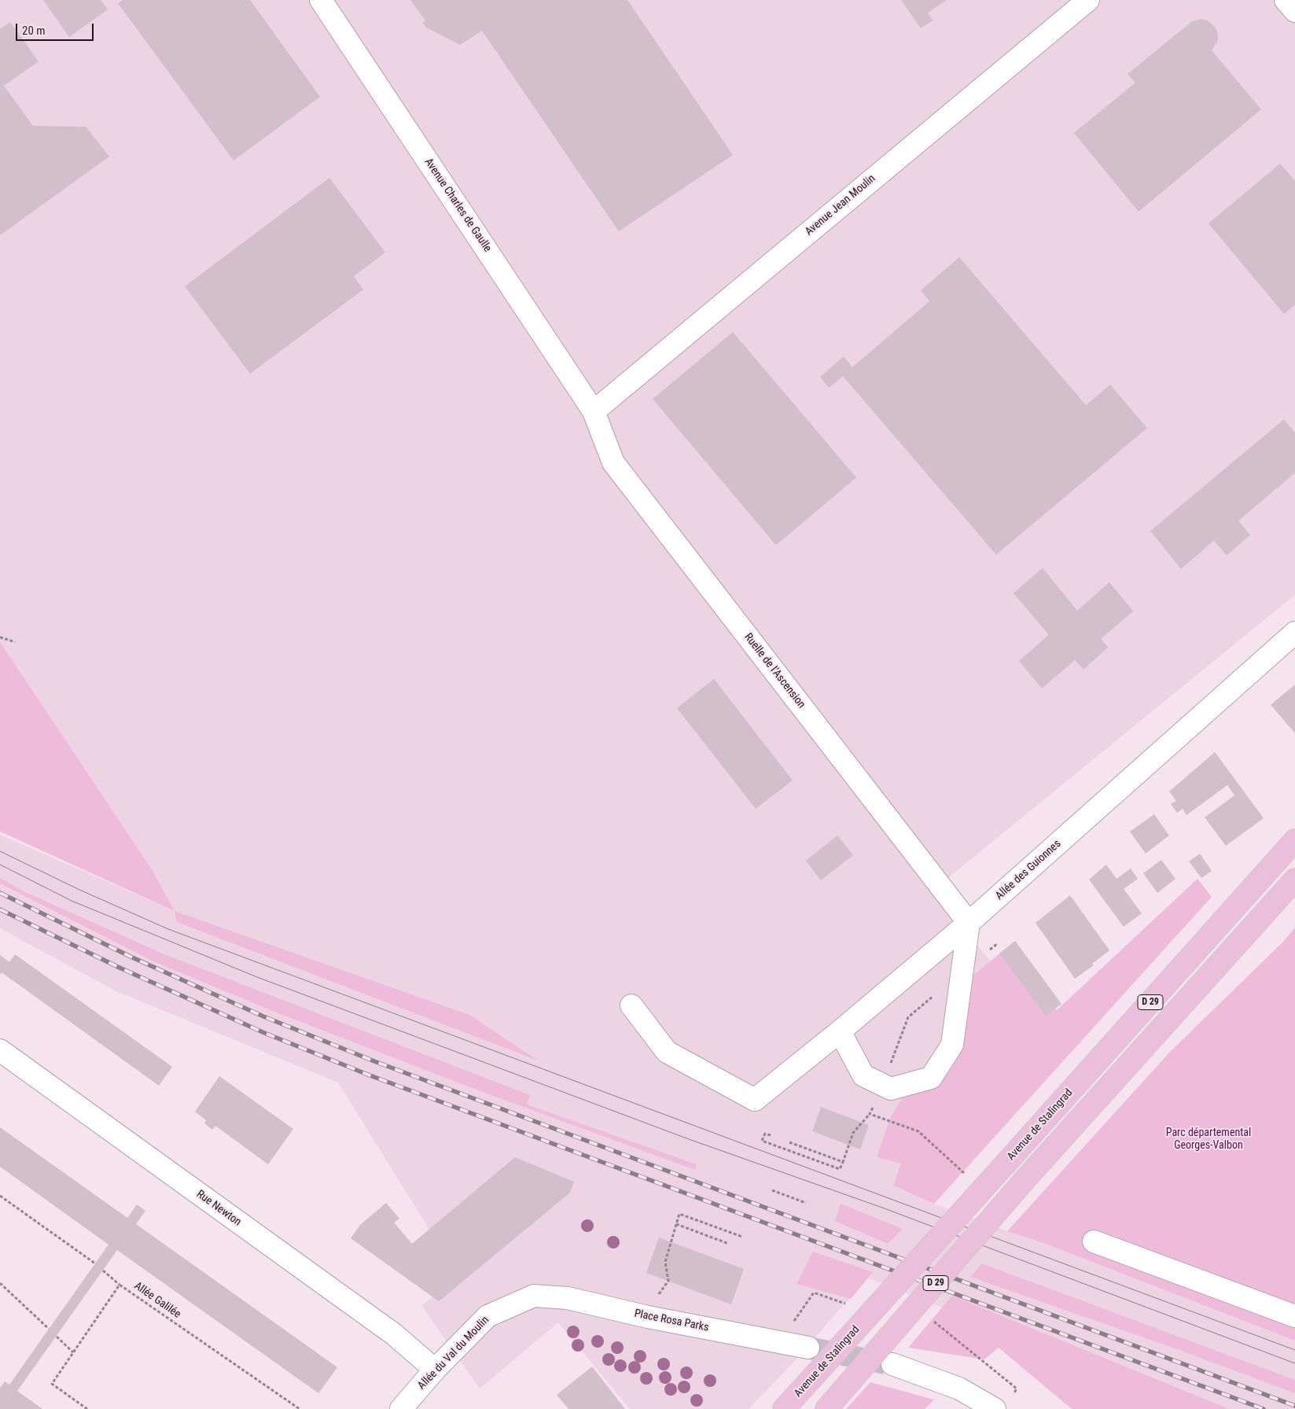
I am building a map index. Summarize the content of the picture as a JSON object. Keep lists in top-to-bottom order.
{
  "streets": {
    "main road": ["D 29", "Avenue de Stalingrad"],
    "street": [
      "Avenue Charles de Gaulle",
      "Avenue Jean Moulin",
      "Ruelle de l'Ascension",
      "Allée des Guionnes",
      "Rue Newton",
      "Place Rosa Parks",
      "Allée du Val du Moulin"
    ],
    "path": ["Allée Galilée"]
  },
  "crossings": [
    ["Avenue Charles de Gaulle", "Avenue Jean Moulin"],
    ["Avenue Charles de Gaulle", "Ruelle de l'Ascension"],
    ["Avenue Jean Moulin", "Ruelle de l'Ascension"],
    ["Ruelle de l'Ascension", "Allée des Guionnes"],
    ["Rue Newton", "Allée du Val du Moulin"],
    ["Place Rosa Parks", "Allée du Val du Moulin"]
  ],
  "parks": ["Parc départemental Georges-Valbon"],
  "scale_bar": "20 m"
}
